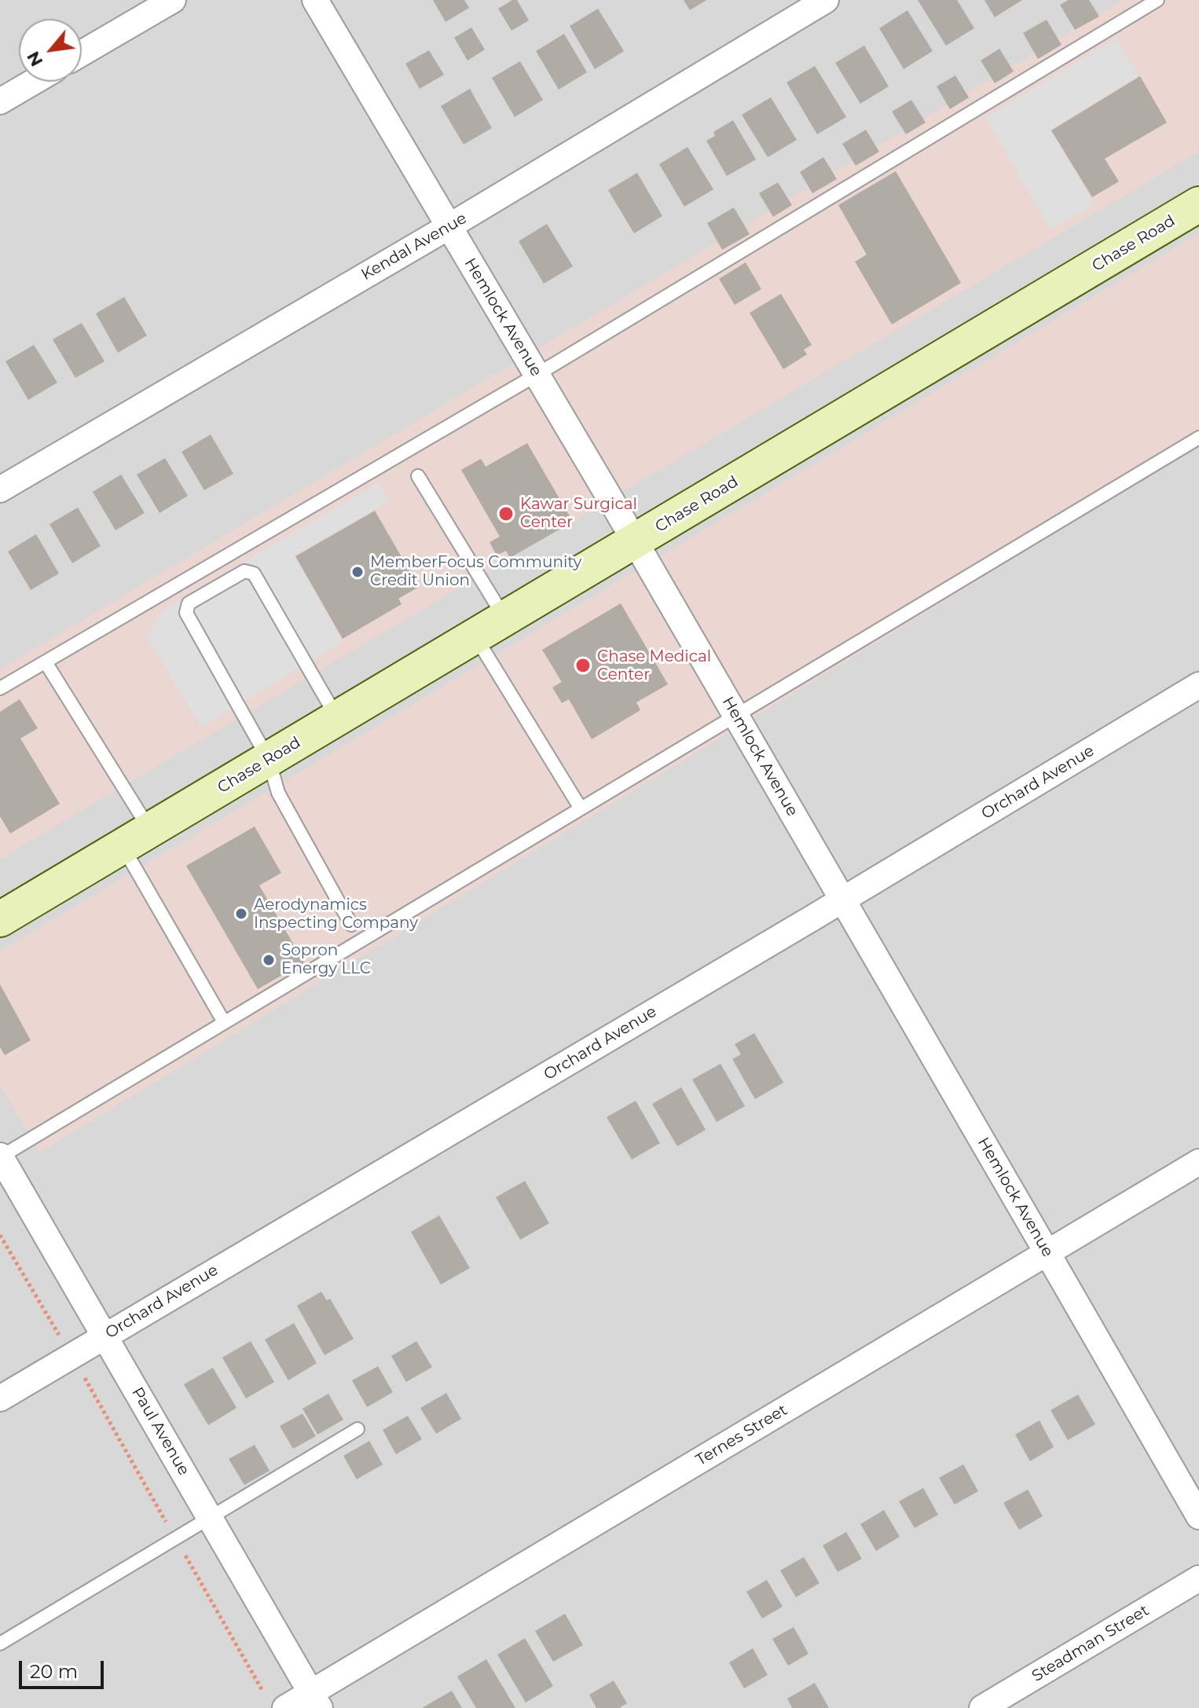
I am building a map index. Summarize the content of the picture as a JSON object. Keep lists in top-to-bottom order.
{
  "streets": {
    "street": [
      "Chase Road",
      "Kendal Avenue",
      "Hemlock Avenue",
      "Orchard Avenue",
      "Paul Avenue",
      "Ternes Street",
      "Steadman Street"
    ]
  },
  "crossings": [
    ["Chase Road", "Hemlock Avenue"],
    ["Kendal Avenue", "Hemlock Avenue"],
    ["Hemlock Avenue", "Orchard Avenue"],
    ["Hemlock Avenue", "Ternes Street"],
    ["Orchard Avenue", "Paul Avenue"],
    ["Paul Avenue", "Ternes Street"]
  ],
  "places": [
    "Kawar Surgical Center",
    "MemberFocus Community Credit Union",
    "Chase Medical Center",
    "Aerodynamics Inspecting Company",
    "Sopron Energy LLC"
  ],
  "scale_bar": "20 m",
  "north": "bottom left"
}
